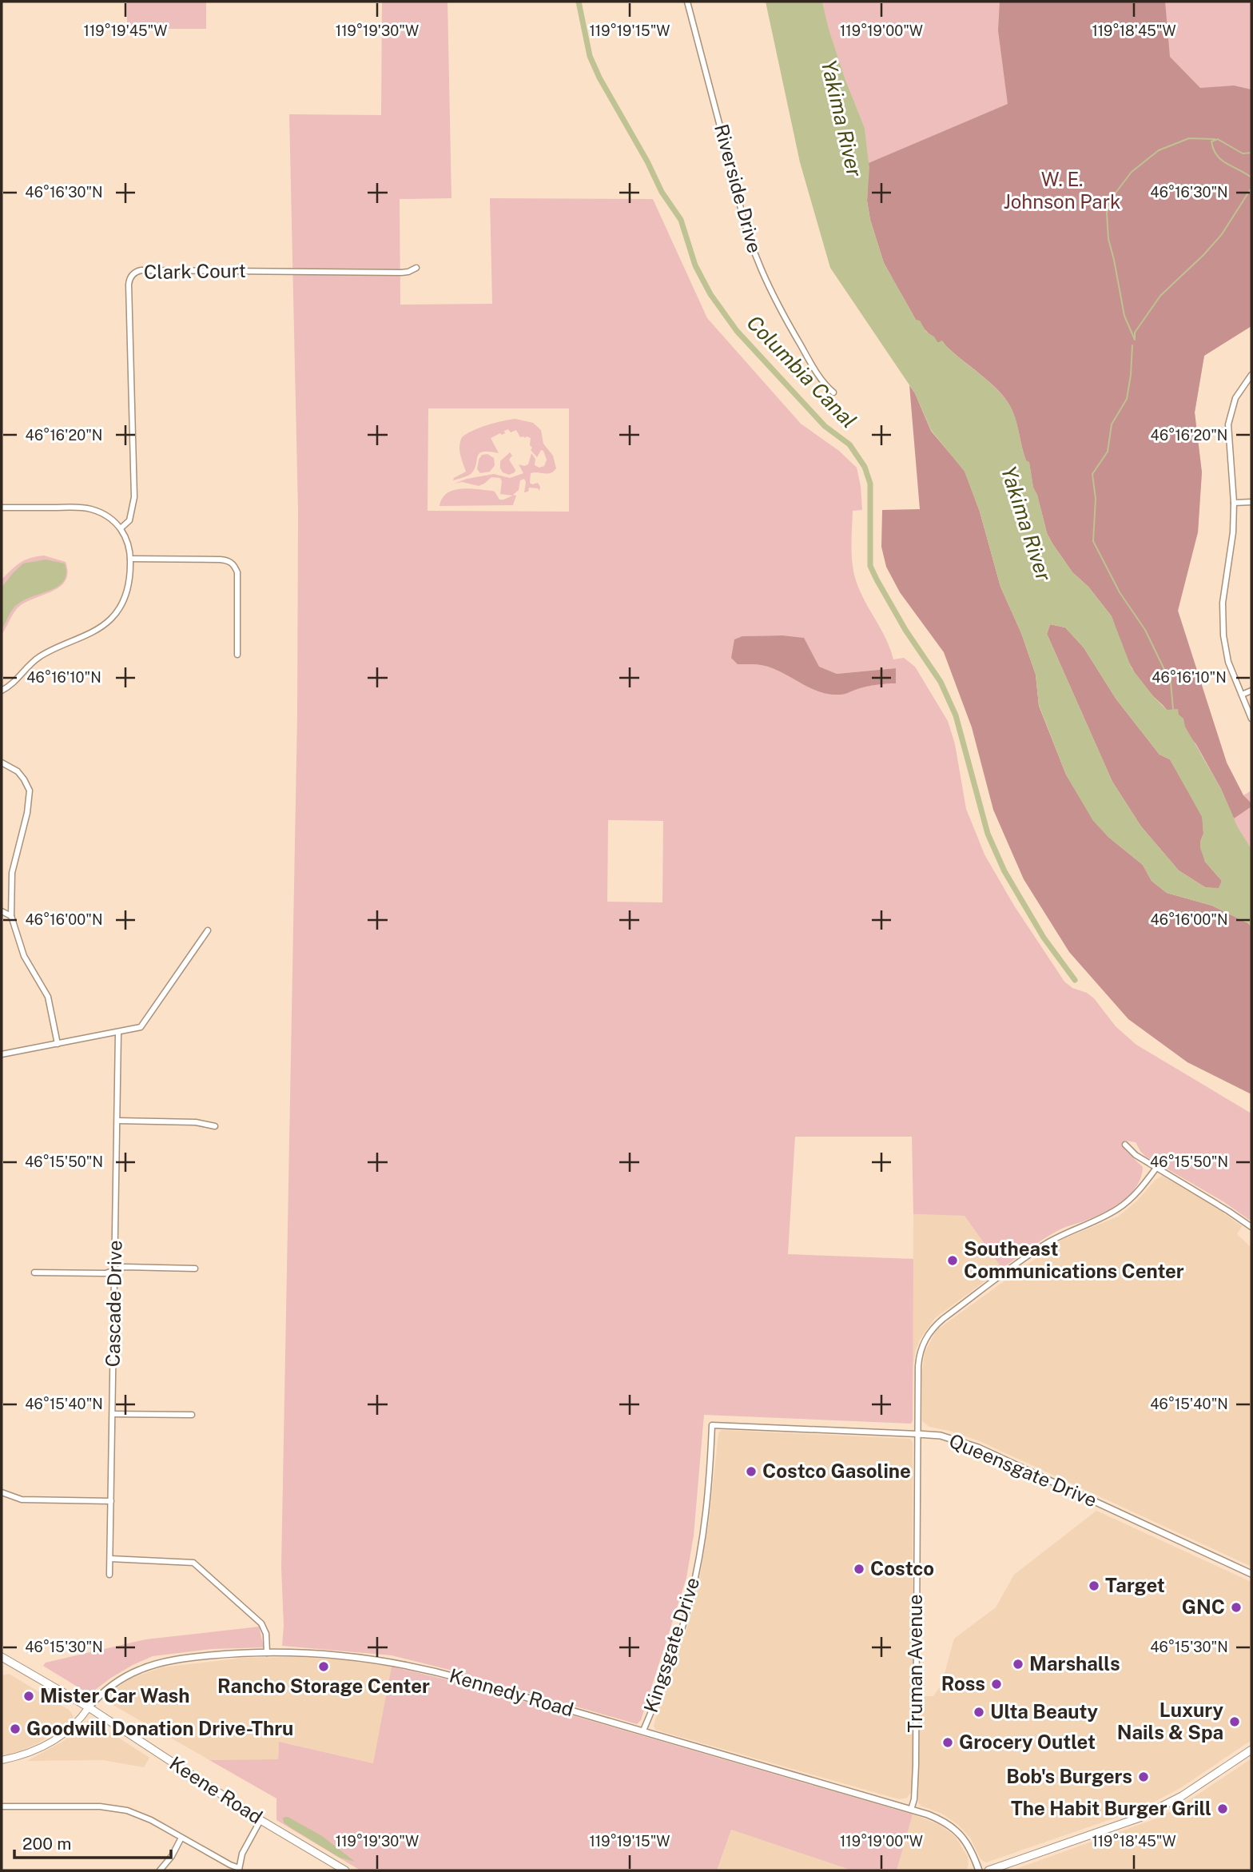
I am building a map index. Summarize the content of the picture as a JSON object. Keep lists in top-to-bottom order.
{
  "streets": {
    "main road": ["Kennedy Road", "Keene Road"],
    "street": [
      "Riverside Drive",
      "Clark Court",
      "Cascade Drive",
      "Queensgate Drive",
      "Kingsgate Drive",
      "Truman Avenue"
    ]
  },
  "crossings": [
    ["Queensgate Drive", "Kingsgate Drive"],
    ["Queensgate Drive", "Truman Avenue"],
    ["Kingsgate Drive", "Kennedy Road"],
    ["Truman Avenue", "Kennedy Road"],
    ["Kennedy Road", "Keene Road"]
  ],
  "water": ["Yakima River", "Columbia Canal"],
  "parks": ["W. E. Johnson Park"],
  "places": [
    "Southeast Communications Center",
    "Costco Gasoline",
    "Costco",
    "Target",
    "GNC",
    "Marshalls",
    "Rancho Storage Center",
    "Ross",
    "Mister Car Wash",
    "Ulta Beauty",
    "Luxury Nails & Spa",
    "Goodwill Donation Drive-Thru",
    "Grocery Outlet",
    "Bob's Burgers",
    "The Habit Burger Grill"
  ],
  "scale_bar": "200 m",
  "coordinates": [
    "119°19'45\"W",
    "119°19'30\"W",
    "119°19'15\"W",
    "119°19'00\"W",
    "119°18'45\"W",
    "46°16'30\"N",
    "46°16'20\"N",
    "46°16'10\"N",
    "46°16'00\"N",
    "46°15'50\"N",
    "46°15'40\"N",
    "46°15'30\"N"
  ]
}
